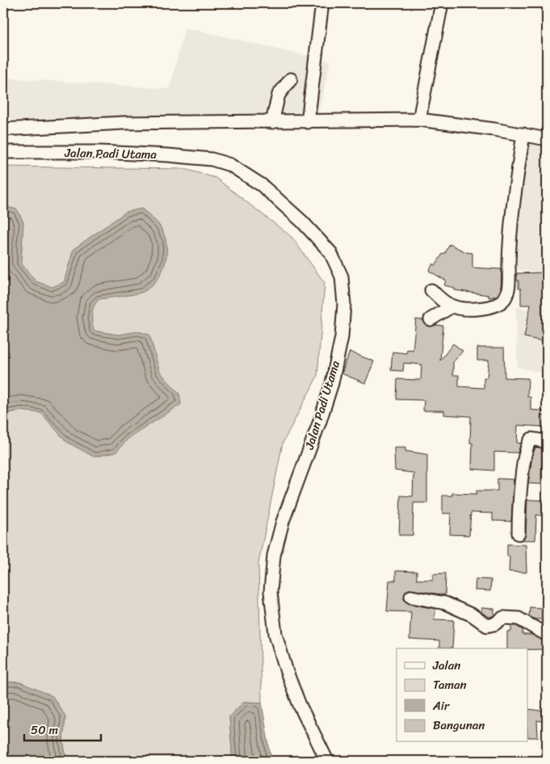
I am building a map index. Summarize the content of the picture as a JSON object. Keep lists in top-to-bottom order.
{
  "streets": {
    "street": ["Jalan Padi Utama"]
  },
  "legend": [
    "Jalan",
    "Taman",
    "Air",
    "Bangunan"
  ],
  "scale_bar": "50 m"
}
